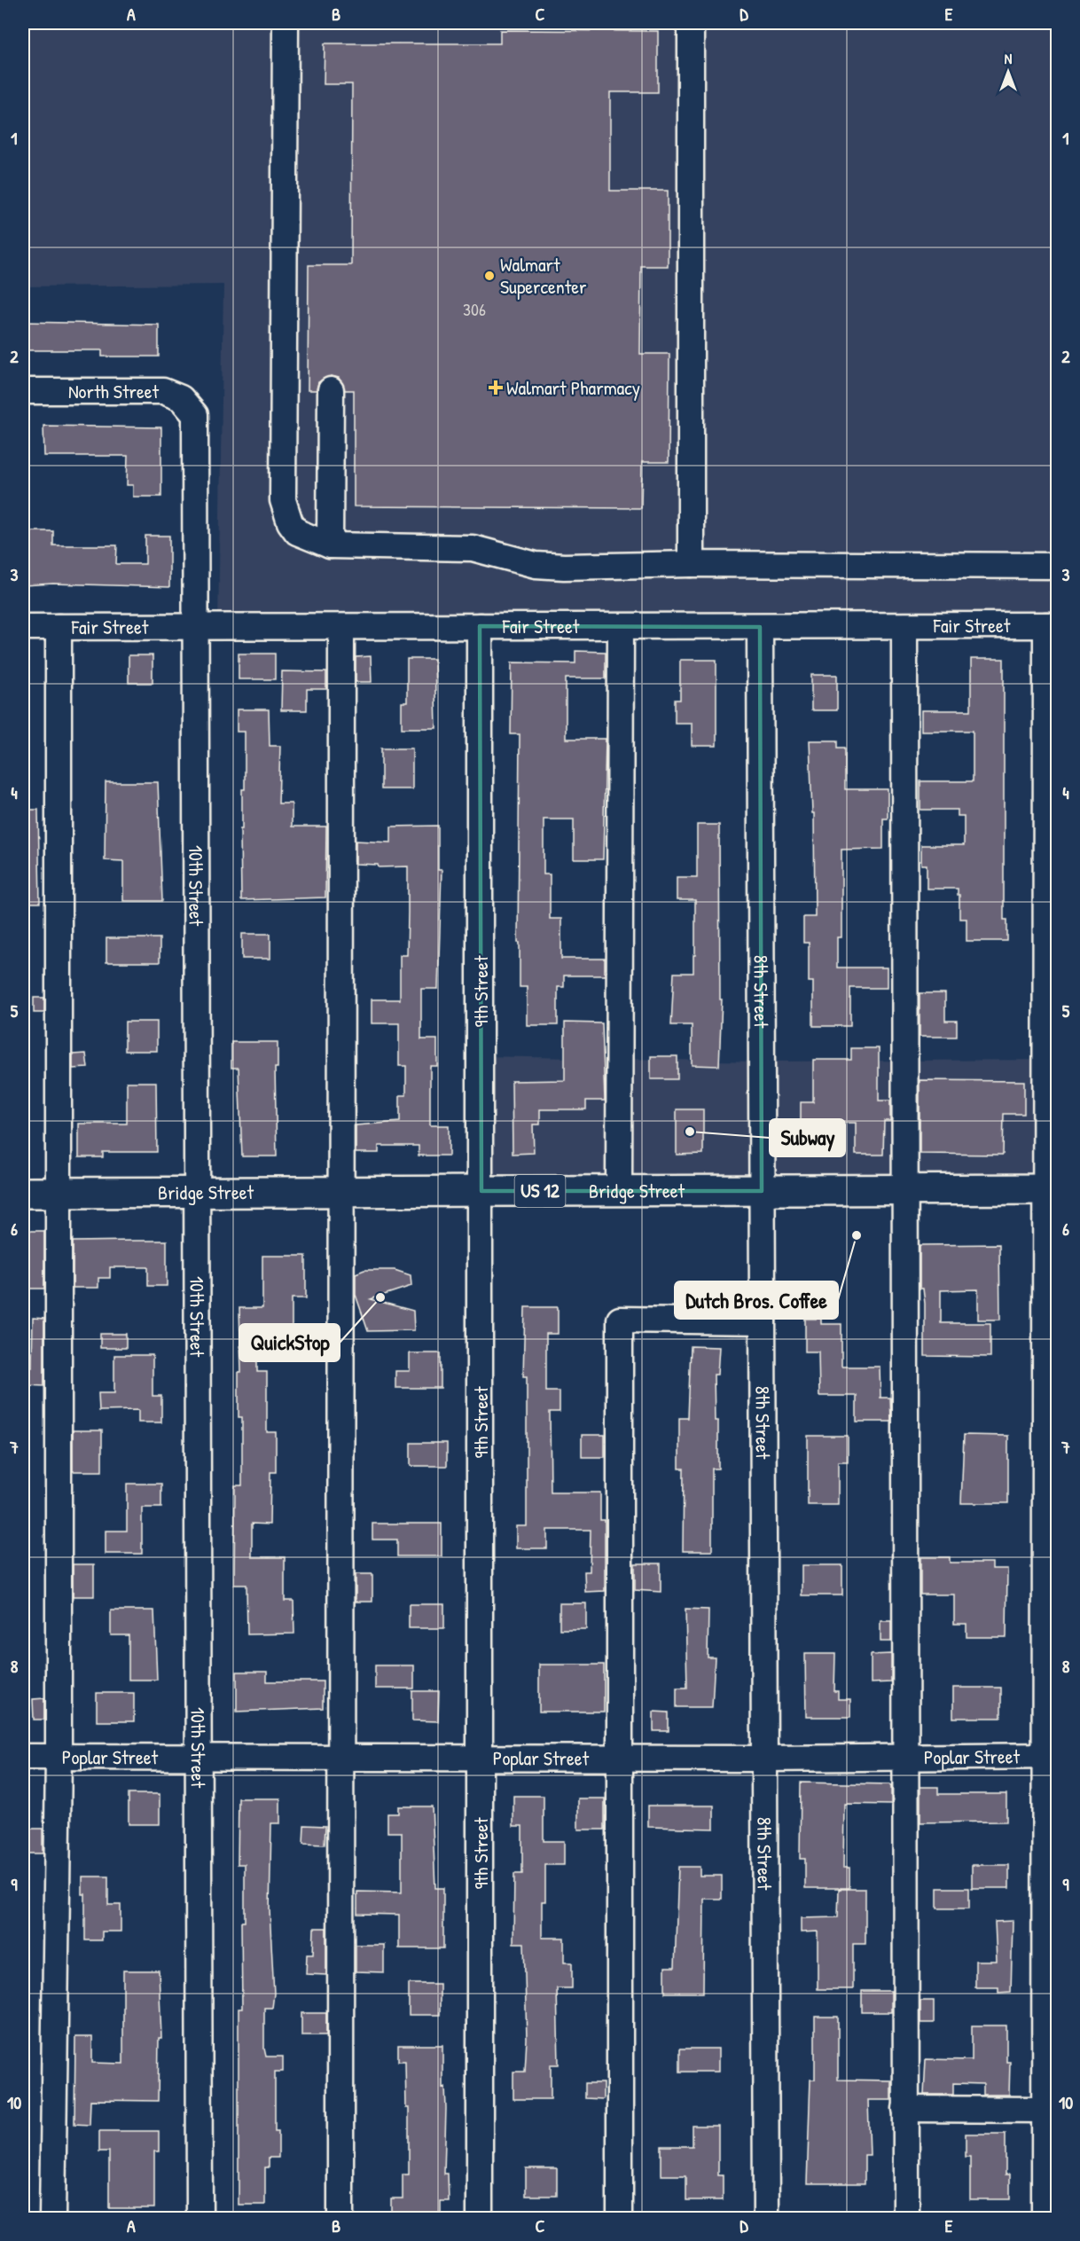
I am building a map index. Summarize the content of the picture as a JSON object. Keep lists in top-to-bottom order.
{
  "streets": {
    "highway": ["US 12", "Bridge Street"],
    "street": [
      "North Street",
      "Fair Street",
      "10th Street",
      "9th Street",
      "8th Street",
      "Poplar Street"
    ]
  },
  "crossings": [
    ["North Street", "10th Street"],
    ["Fair Street", "10th Street"],
    ["Fair Street", "9th Street"],
    ["Fair Street", "8th Street"],
    ["10th Street", "Bridge Street"],
    ["10th Street", "Poplar Street"],
    ["9th Street", "Bridge Street"],
    ["9th Street", "Poplar Street"],
    ["8th Street", "Bridge Street"],
    ["8th Street", "Poplar Street"]
  ],
  "places": {
    "other": [
      "Walmart Supercenter",
      "Subway",
      "Dutch Bros. Coffee",
      "QuickStop"
    ],
    "health": ["Walmart Pharmacy"]
  },
  "house_numbers": ["306"],
  "north": "top",
  "grid": {
    "columns": [
      "A",
      "B",
      "C",
      "D",
      "E"
    ],
    "rows": [
      "1",
      "2",
      "3",
      "4",
      "5",
      "6",
      "7",
      "8",
      "9",
      "10"
    ]
  }
}
